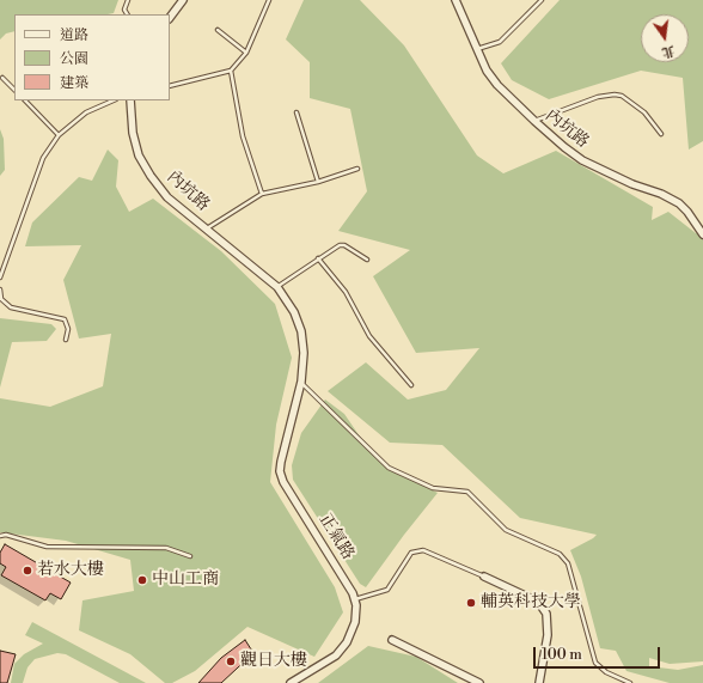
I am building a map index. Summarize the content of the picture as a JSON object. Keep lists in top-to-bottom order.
{
  "streets": {
    "street": ["內坑路", "正氣路"]
  },
  "crossings": [
    ["內坑路", "正氣路"]
  ],
  "places": [
    "若水大樓",
    "中山工商",
    "輔英科技大學",
    "觀日大樓"
  ],
  "legend": ["道路", "公園", "建築"],
  "scale_bar": "100 m",
  "north": "bottom"
}
